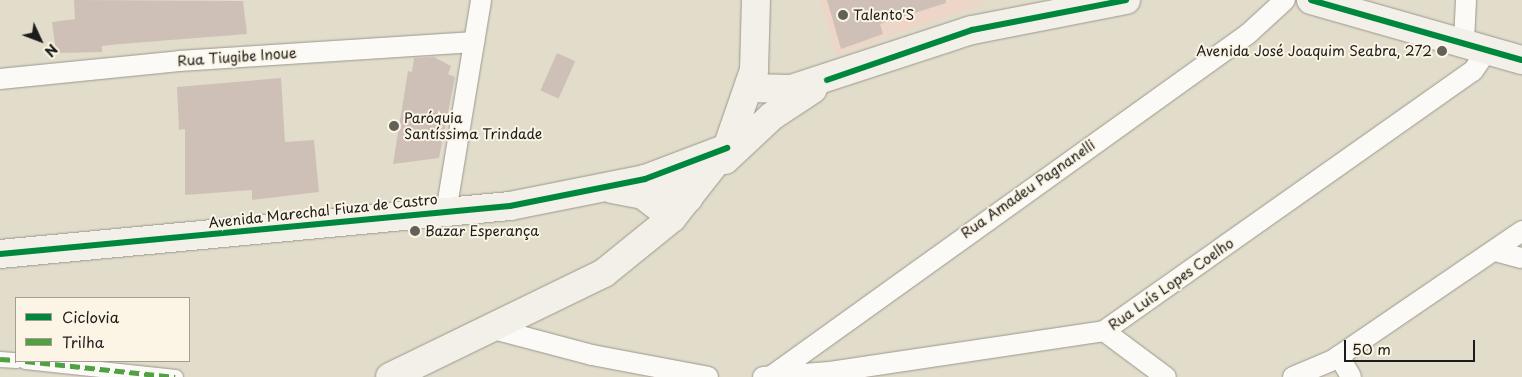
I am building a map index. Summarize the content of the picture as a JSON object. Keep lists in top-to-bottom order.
{
  "streets": {
    "main road": ["Avenida Marechal Fiuza de Castro"],
    "street": ["Rua Tiugibe Inoue", "Rua Amadeu Pagnanelli", "Rua Luís Lopes Coelho"]
  },
  "crossings": [
    ["Rua Amadeu Pagnanelli", "Rua Luís Lopes Coelho"]
  ],
  "places": [
    "Talento'S",
    "Avenida José Joaquim Seabra, 272",
    "Paróquia Santíssima Trindade",
    "Bazar Esperança"
  ],
  "legend": ["Ciclovia", "Trilha"],
  "scale_bar": "50 m",
  "north": "bottom right"
}
